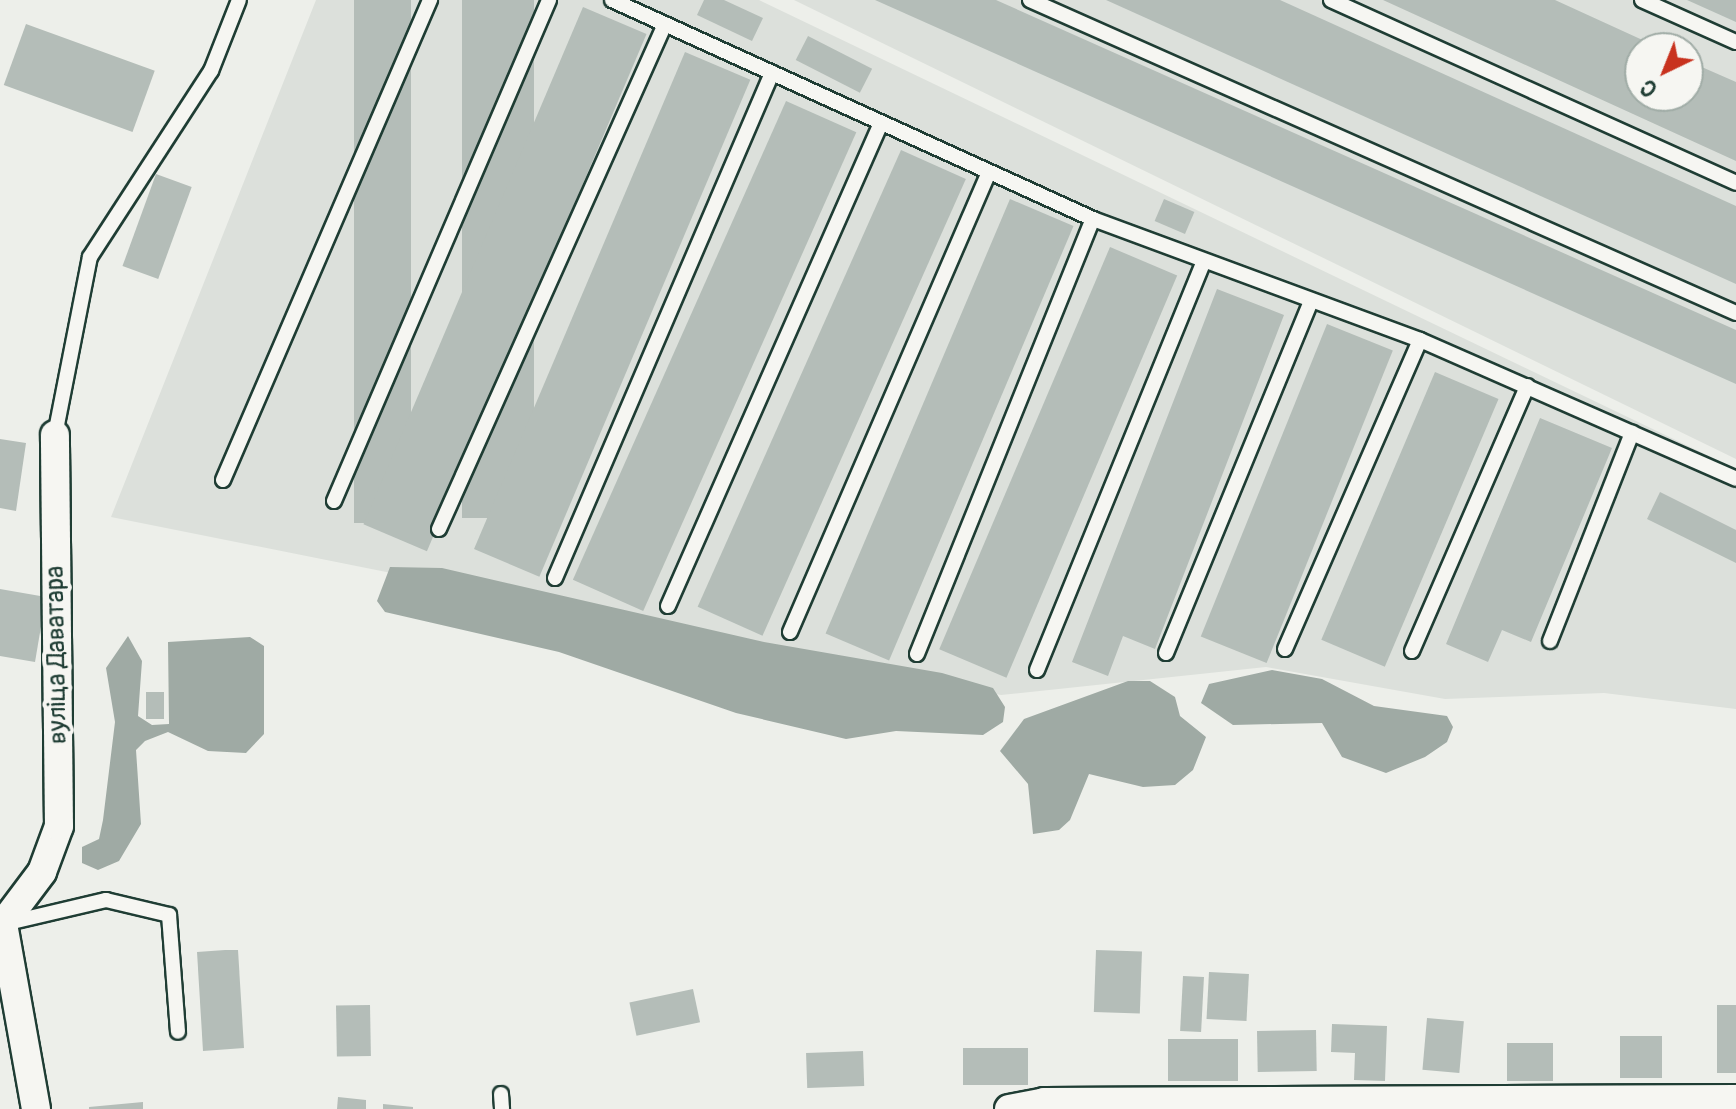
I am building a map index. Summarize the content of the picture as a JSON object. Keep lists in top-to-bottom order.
{
  "streets": {
    "street": ["вуліца Даватара"]
  },
  "north": "bottom left"
}
